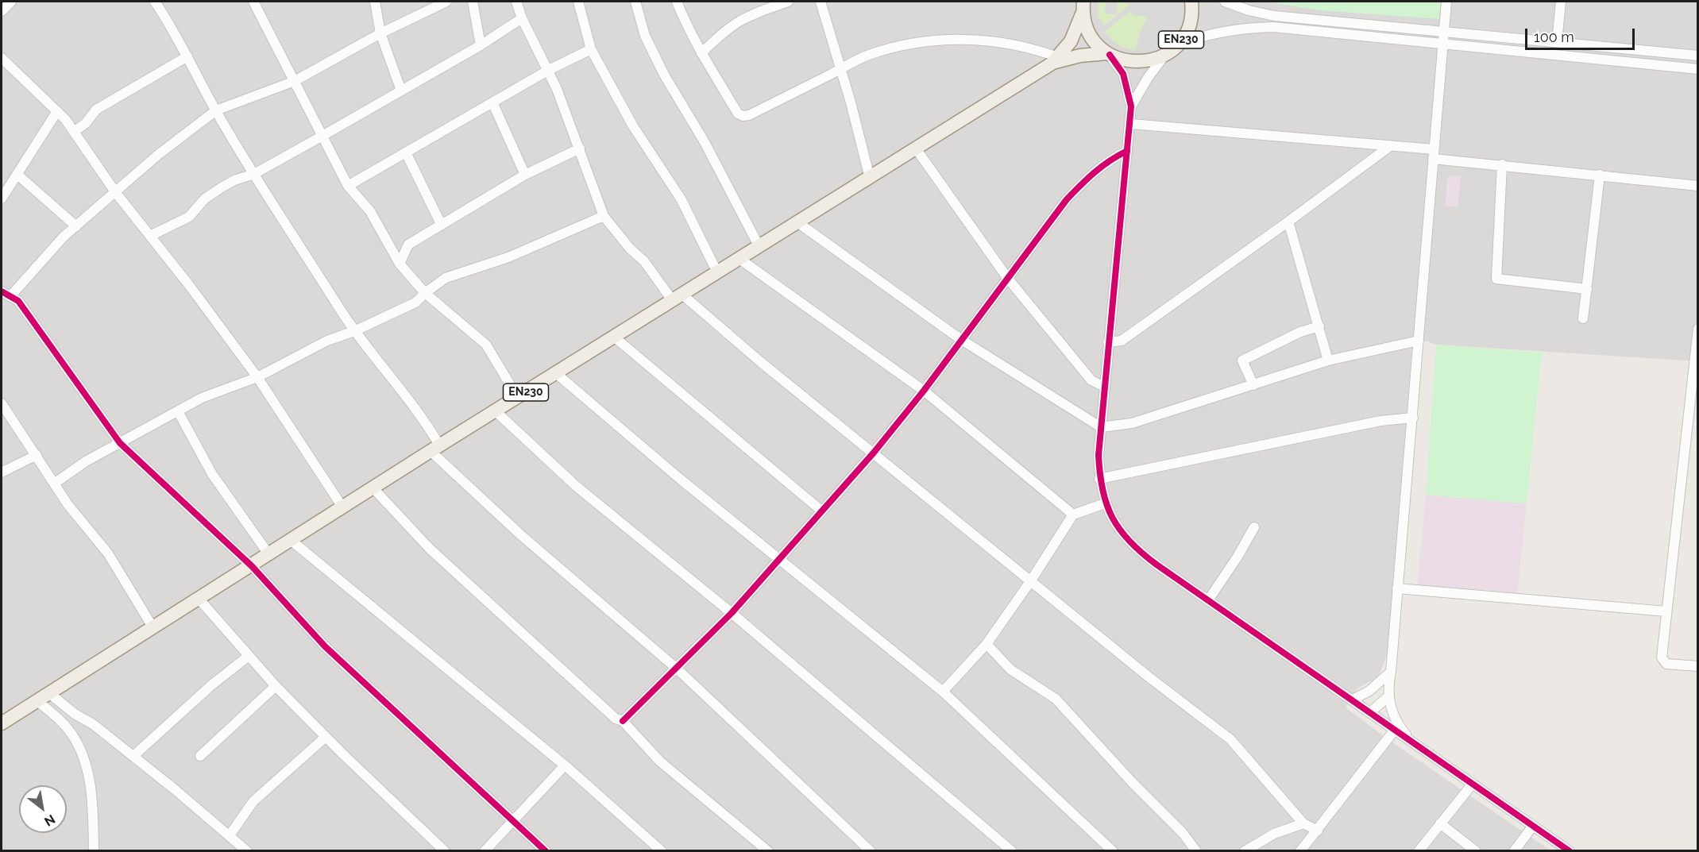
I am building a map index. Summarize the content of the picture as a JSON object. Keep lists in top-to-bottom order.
{
  "streets": {
    "main road": ["EN230"]
  },
  "scale_bar": "100 m",
  "north": "bottom right"
}
